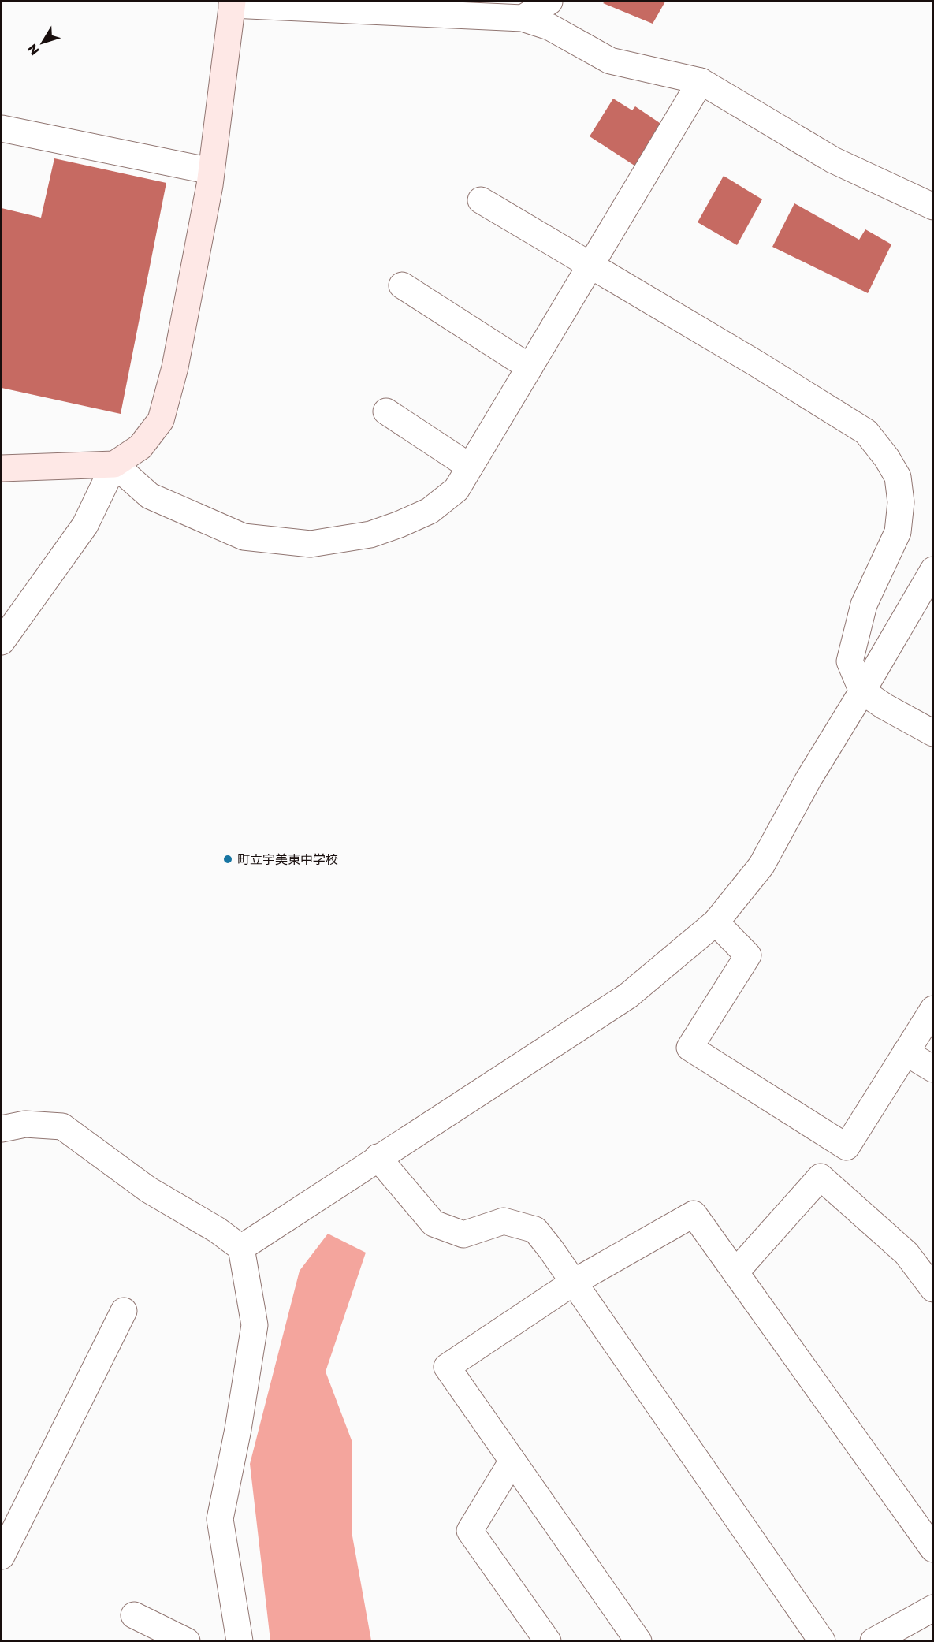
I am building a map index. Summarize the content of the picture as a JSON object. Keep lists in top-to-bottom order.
{
  "places": ["町立宇美東中学校"],
  "north": "bottom left"
}
